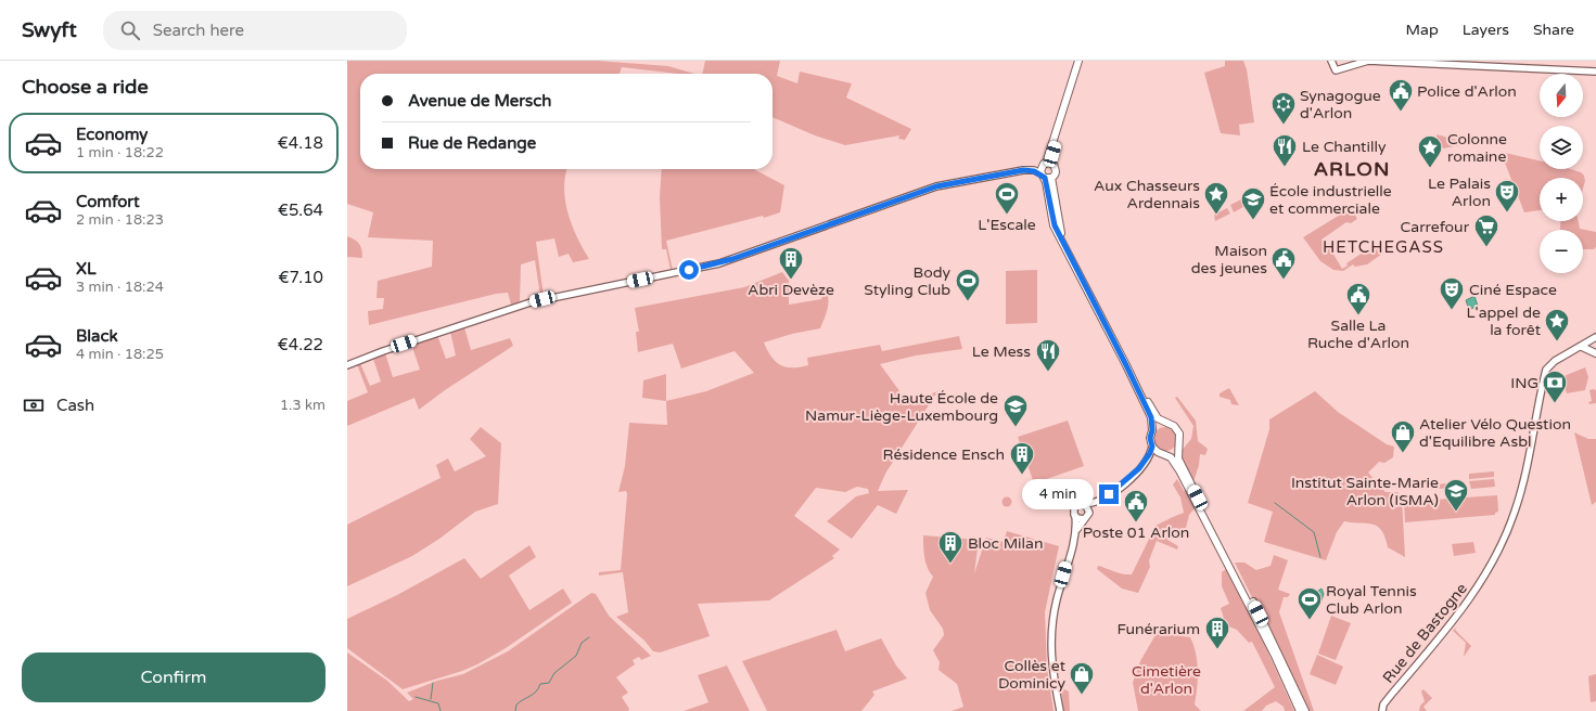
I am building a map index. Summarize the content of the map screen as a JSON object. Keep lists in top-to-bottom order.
{
  "streets": {
    "main road": ["Rue de Bastogne"]
  },
  "districts": ["ARLON", "HETCHEGASS"],
  "parks": ["Cimetière d'Arlon"],
  "places": {
    "public building": [
      "Police d'Arlon",
      "Maison des jeunes",
      "Salle La Ruche d'Arlon",
      "Poste 01 Arlon"
    ],
    "synagogue": ["Synagogue d'Arlon"],
    "restaurant": ["Le Chantilly", "Le Mess"],
    "place": ["Colonne romaine", "Aux Chasseurs Ardennais", "L'appel de la forêt"],
    "theatre": ["Le Palais Arlon", "Ciné Espace"],
    "sports": ["L'Escale", "Body Styling Club", "Royal Tennis Club Arlon"],
    "school or university": ["École industrielle et commerciale", "Haute École de Namur-Liège-Luxembourg", "Institut Sainte-Marie Arlon (ISMA)"],
    "supermarket": ["Carrefour"],
    "building": [
      "Abri Devèze",
      "Résidence Ensch",
      "Bloc Milan",
      "Funérarium"
    ],
    "bank": ["ING"],
    "shop": ["Atelier Vélo Question d'Equilibre Asbl", "Collès et Dominicy"]
  },
  "north": "bottom",
  "page": {
    "header": "Swyft",
    "search": "Search here",
    "nav": ["Map", "Layers", "Share"],
    "heading": "Choose a ride",
    "map_buttons": ["+", "−"],
    "banner": ["Avenue de Mersch", "Rue de Redange"],
    "list": [
      {
        "name": "Economy",
        "note": "1 min · 18:22",
        "value": "€4.18"
      },
      {
        "name": "Comfort",
        "note": "2 min · 18:23",
        "value": "€5.64"
      },
      {
        "name": "XL",
        "note": "3 min · 18:24",
        "value": "€7.10"
      },
      {
        "name": "Black",
        "note": "4 min · 18:25",
        "value": "€4.22"
      }
    ],
    "pay": ["Cash", "1.3 km"],
    "bubble": "4 min",
    "buttons": "Confirm"
  }
}
